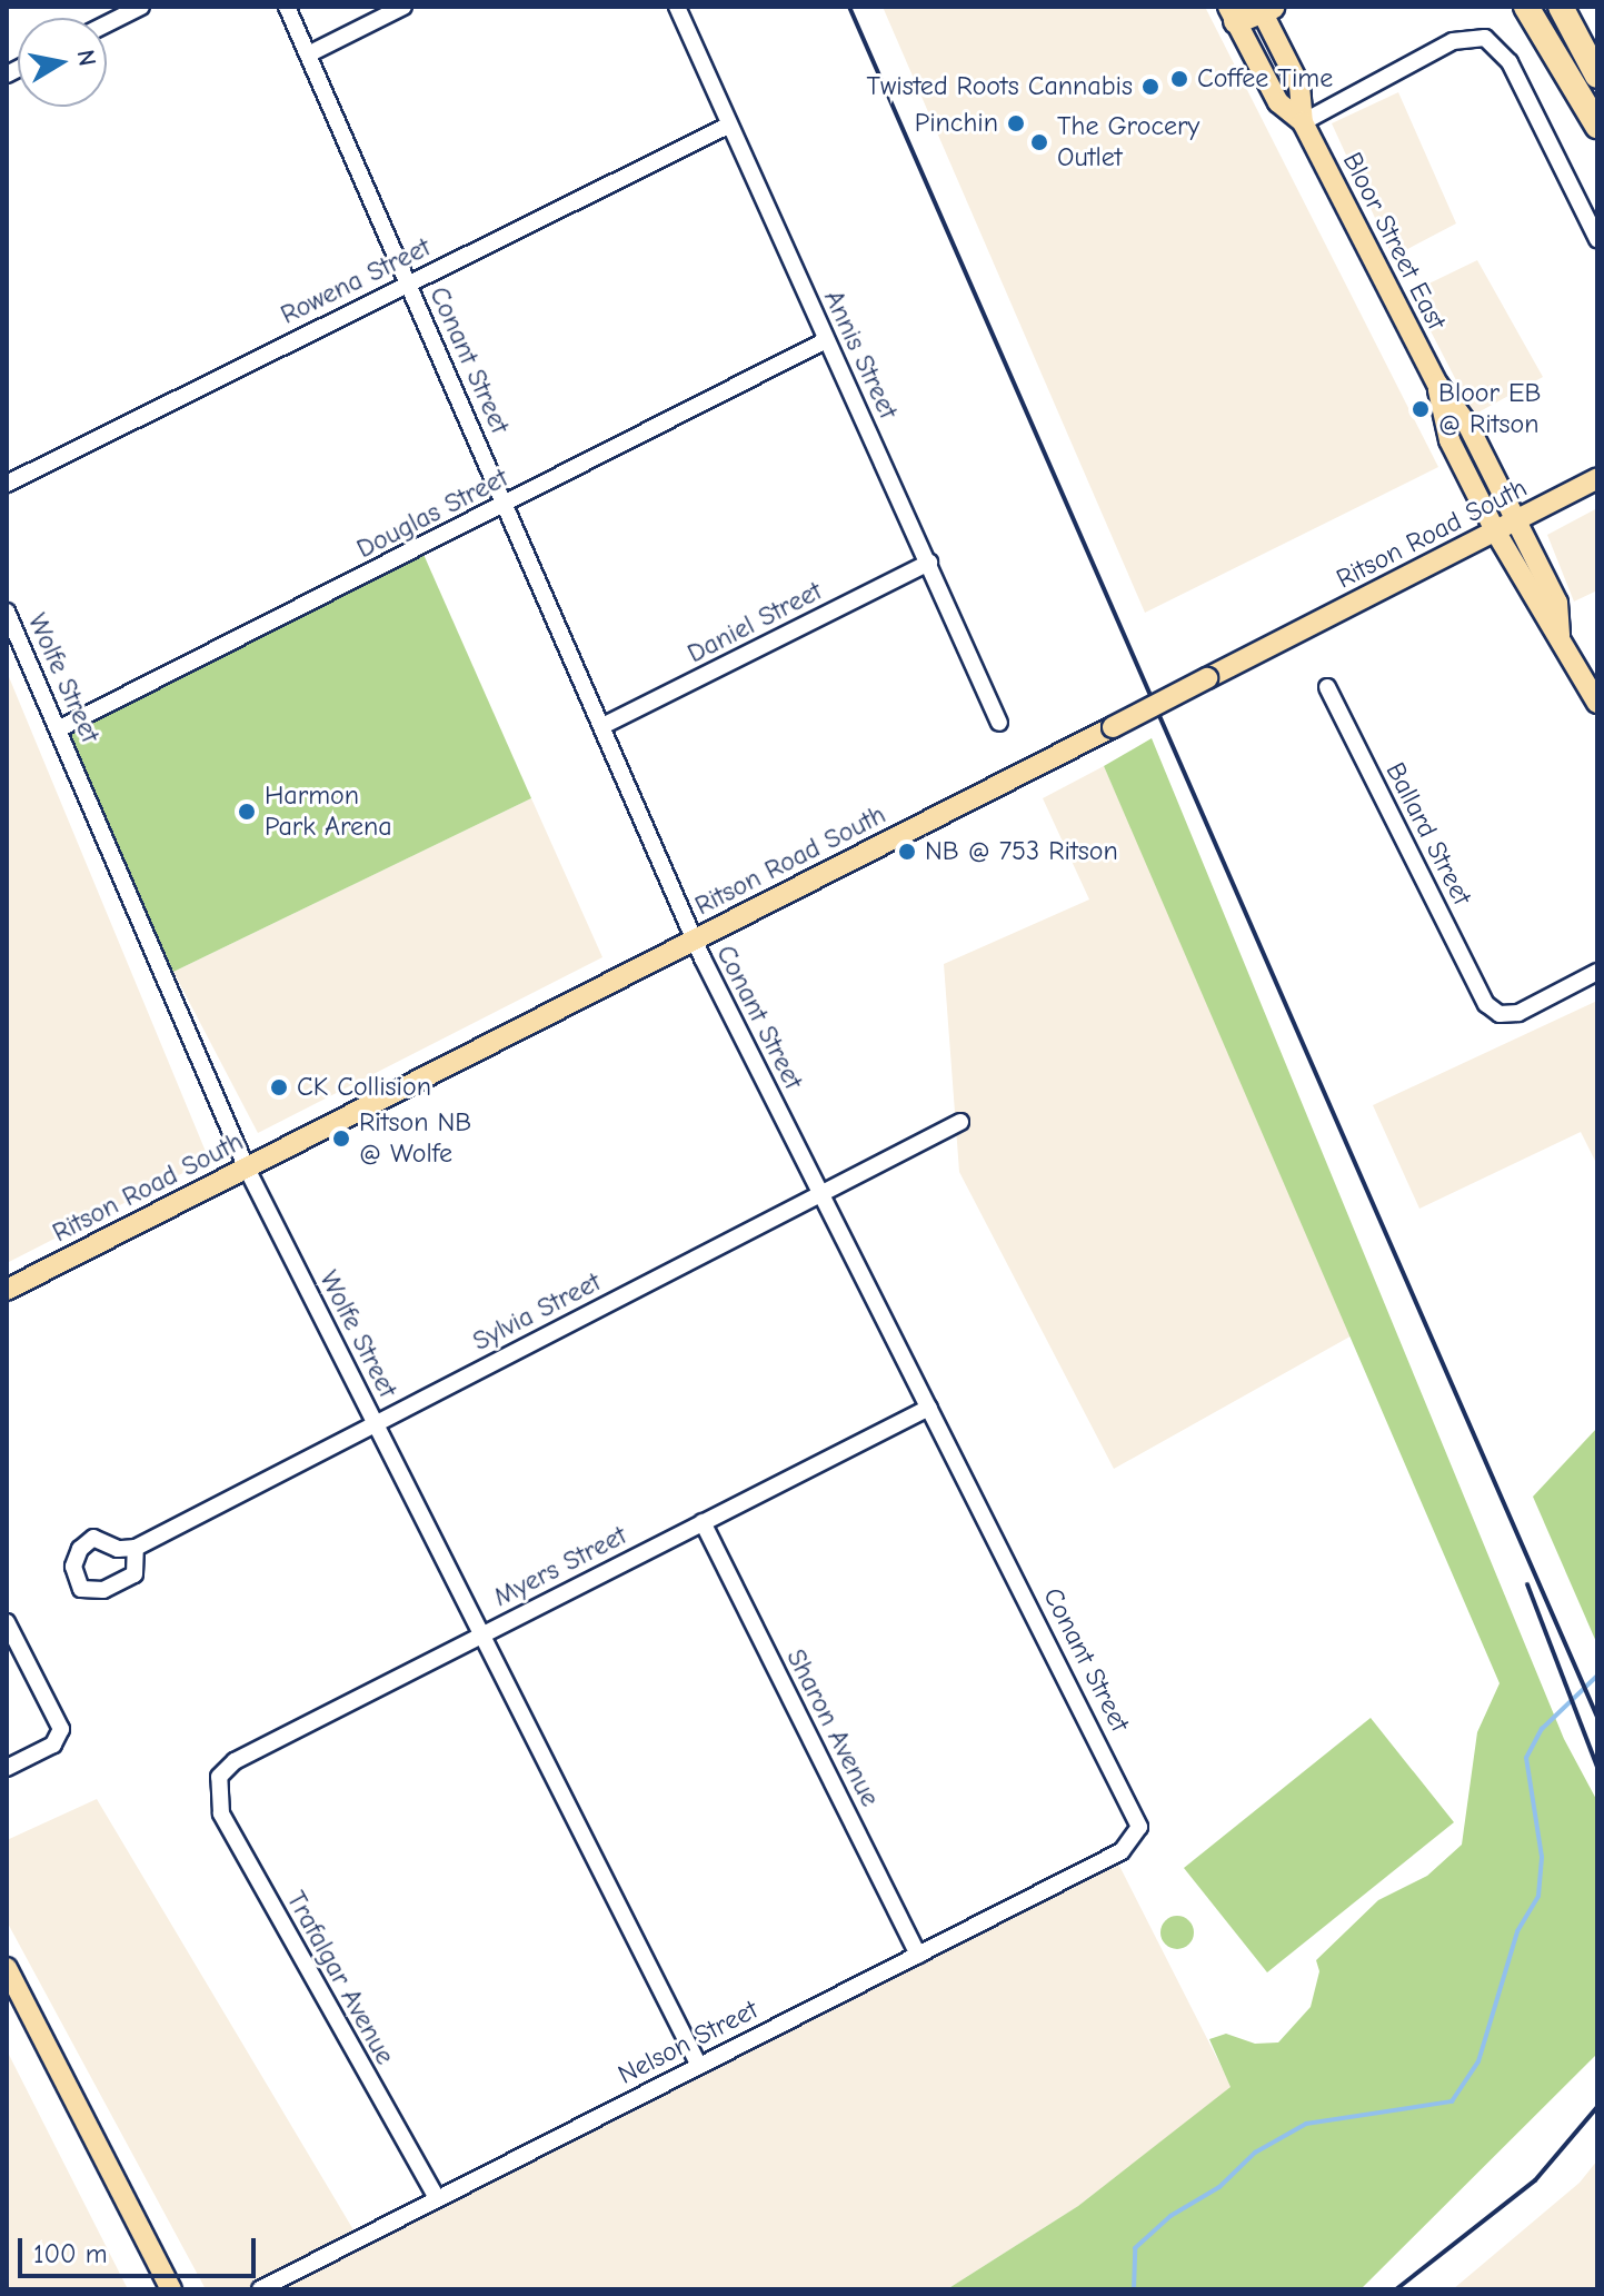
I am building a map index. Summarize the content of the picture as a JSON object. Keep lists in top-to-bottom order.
{
  "streets": {
    "main road": ["Bloor Street East", "Ritson Road South"],
    "street": [
      "Rowena Street",
      "Annis Street",
      "Conant Street",
      "Douglas Street",
      "Daniel Street",
      "Wolfe Street",
      "Ballard Street",
      "Sylvia Street",
      "Myers Street",
      "Sharon Avenue",
      "Trafalgar Avenue",
      "Nelson Street"
    ]
  },
  "crossings": [
    ["Bloor Street East", "Ritson Road South"],
    ["Rowena Street", "Annis Street"],
    ["Rowena Street", "Conant Street"],
    ["Annis Street", "Douglas Street"],
    ["Annis Street", "Daniel Street"],
    ["Conant Street", "Douglas Street"],
    ["Conant Street", "Ritson Road South"],
    ["Conant Street", "Daniel Street"],
    ["Conant Street", "Sylvia Street"],
    ["Conant Street", "Myers Street"],
    ["Conant Street", "Nelson Street"],
    ["Douglas Street", "Wolfe Street"],
    ["Ritson Road South", "Wolfe Street"],
    ["Wolfe Street", "Sylvia Street"],
    ["Wolfe Street", "Myers Street"],
    ["Wolfe Street", "Nelson Street"],
    ["Myers Street", "Sharon Avenue"],
    ["Myers Street", "Trafalgar Avenue"],
    ["Sharon Avenue", "Nelson Street"],
    ["Trafalgar Avenue", "Nelson Street"]
  ],
  "places": [
    "Coffee Time",
    "Twisted Roots Cannabis",
    "Pinchin",
    "The Grocery Outlet",
    "Bloor EB @ Ritson",
    "Harmon Park Arena",
    "NB @ 753 Ritson",
    "CK Collision",
    "Ritson NB @ Wolfe"
  ],
  "scale_bar": "100 m",
  "north": "right"
}
